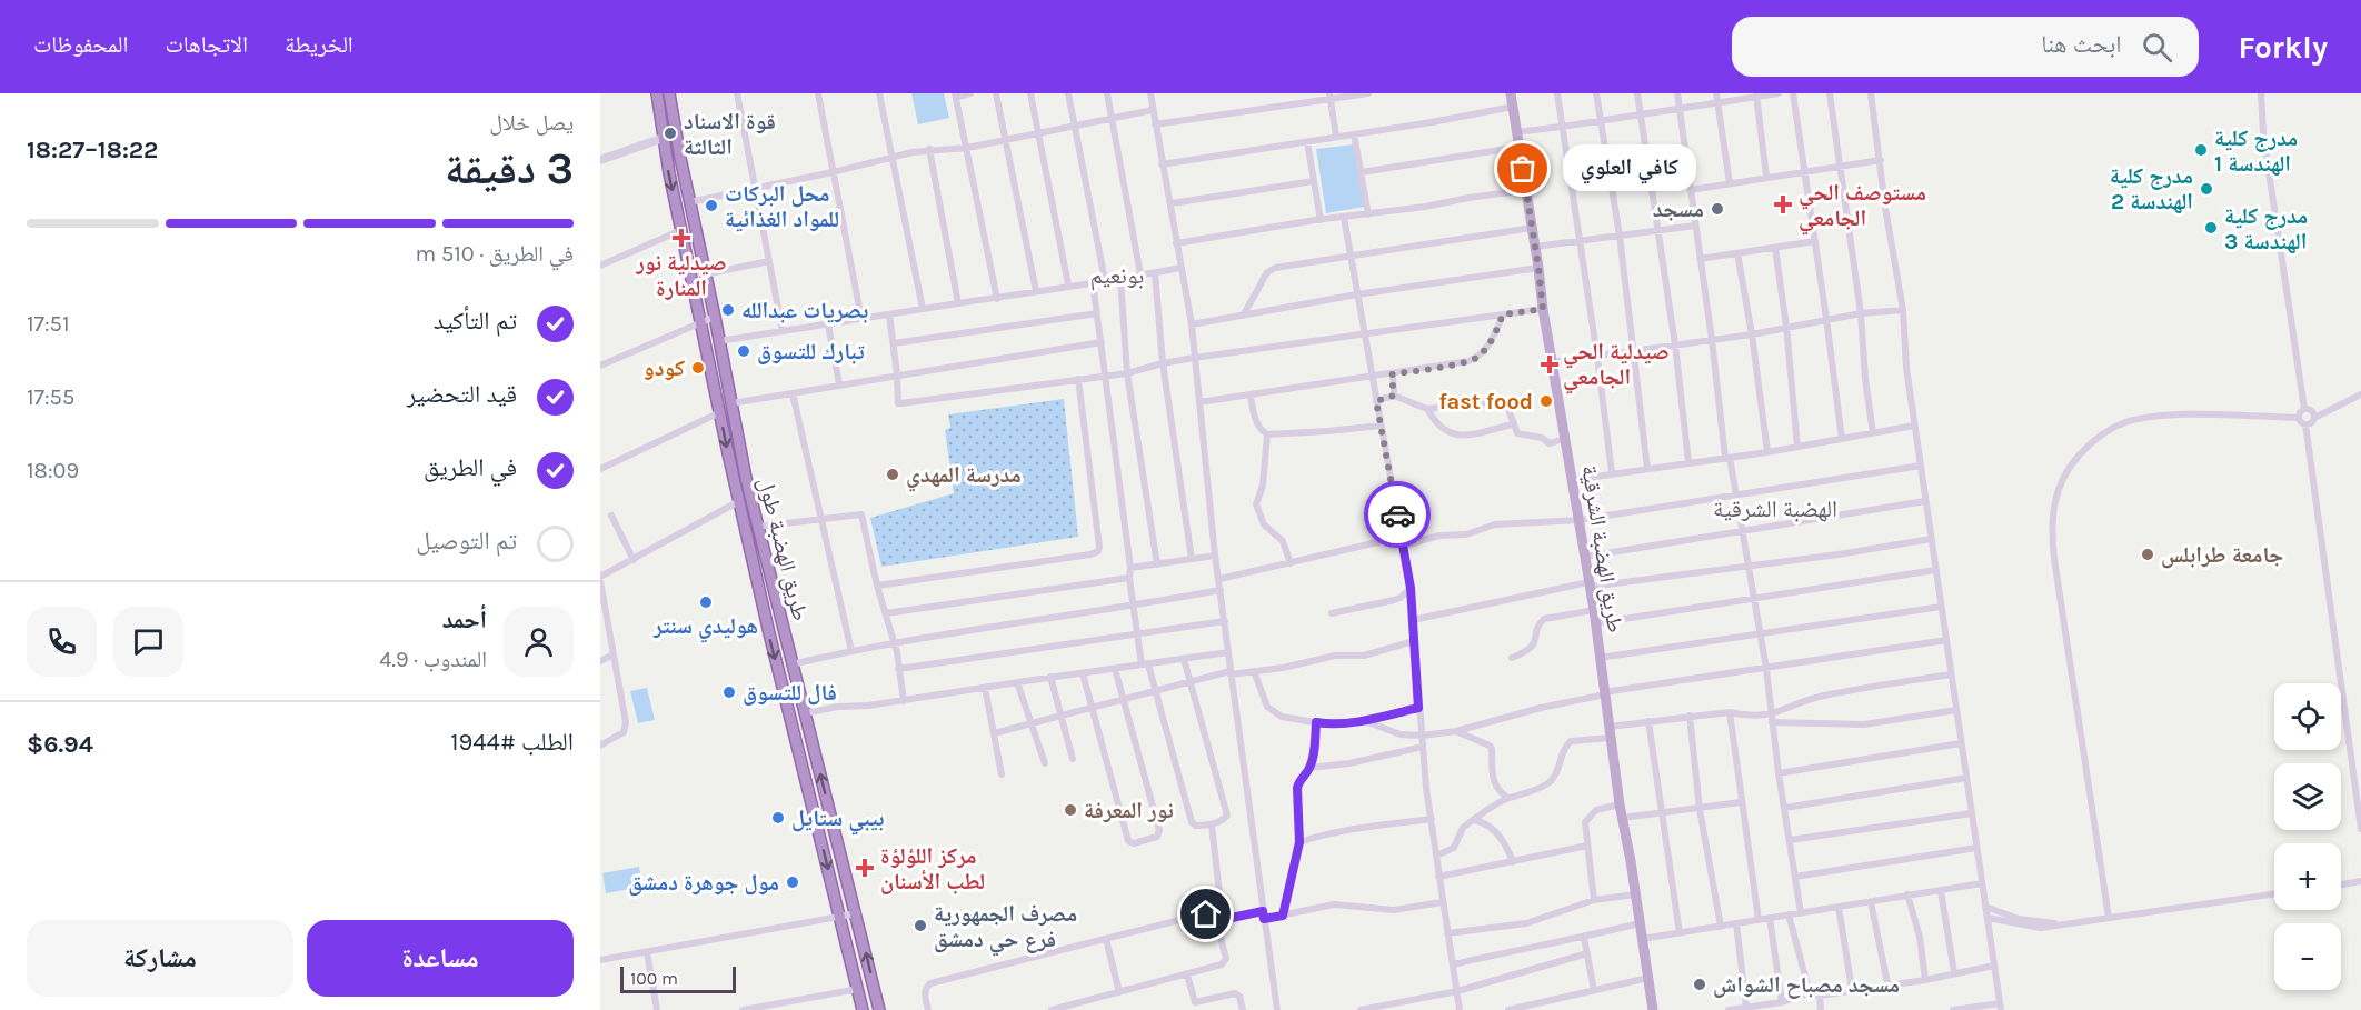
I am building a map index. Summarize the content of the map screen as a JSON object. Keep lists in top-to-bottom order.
{
  "streets": {
    "highway": ["طريق الهضبة طول"],
    "main road": ["طريق الهضبة الشرقية"]
  },
  "districts": ["بونعيم", "الهضبة الشرقية"],
  "places": {
    "other": [
      "قوة الاسناد الثالثة",
      "مدرج كلية الهندسة 1",
      "كافي العلوي",
      "مدرج كلية الهندسة 2",
      "محل البركات للمواد الغذائية",
      "مسجد",
      "مدرج كلية الهندسة 3",
      "بصريات عبدالله",
      "تبارك للتسوق",
      "كودو",
      "fast food",
      "مدرسة المهدي",
      "جامعة طرابلس",
      "هوليدي سنتر",
      "فال للتسوق",
      "نور المعرفة",
      "بيبي ستايل",
      "مول جوهرة دمشق",
      "مصرف الجمهورية فرع حي دمشق",
      "مسجد مصباح الشواش"
    ],
    "health": [
      "مستوصف الحي الجامعي",
      "صيدلية نور المنارة",
      "صيدلية الحي الجامعي",
      "مركز اللؤلؤة لطب الأسنان"
    ]
  },
  "scale_bar": "100 m",
  "page": {
    "header": "Forkly",
    "search": "ابحث هنا",
    "nav": ["الخريطة", "الاتجاهات", "المحفوظات"],
    "heading": ["3 دقيقة", "يصل خلال", "18:22–18:27"],
    "panel": [
      "أحمد",
      "المندوب · 4.9",
      "الطلب #1944",
      "$6.94"
    ],
    "bubble": "كافي العلوي",
    "bar": "في الطريق · 510 m",
    "list": [
      ["تم التأكيد", "17:51"],
      ["قيد التحضير", "17:55"],
      ["في الطريق", "18:09"],
      "تم التوصيل"
    ],
    "map_buttons": ["+", "−"],
    "buttons": ["مساعدة", "مشاركة"],
    "scale": "100 m"
  }
}
